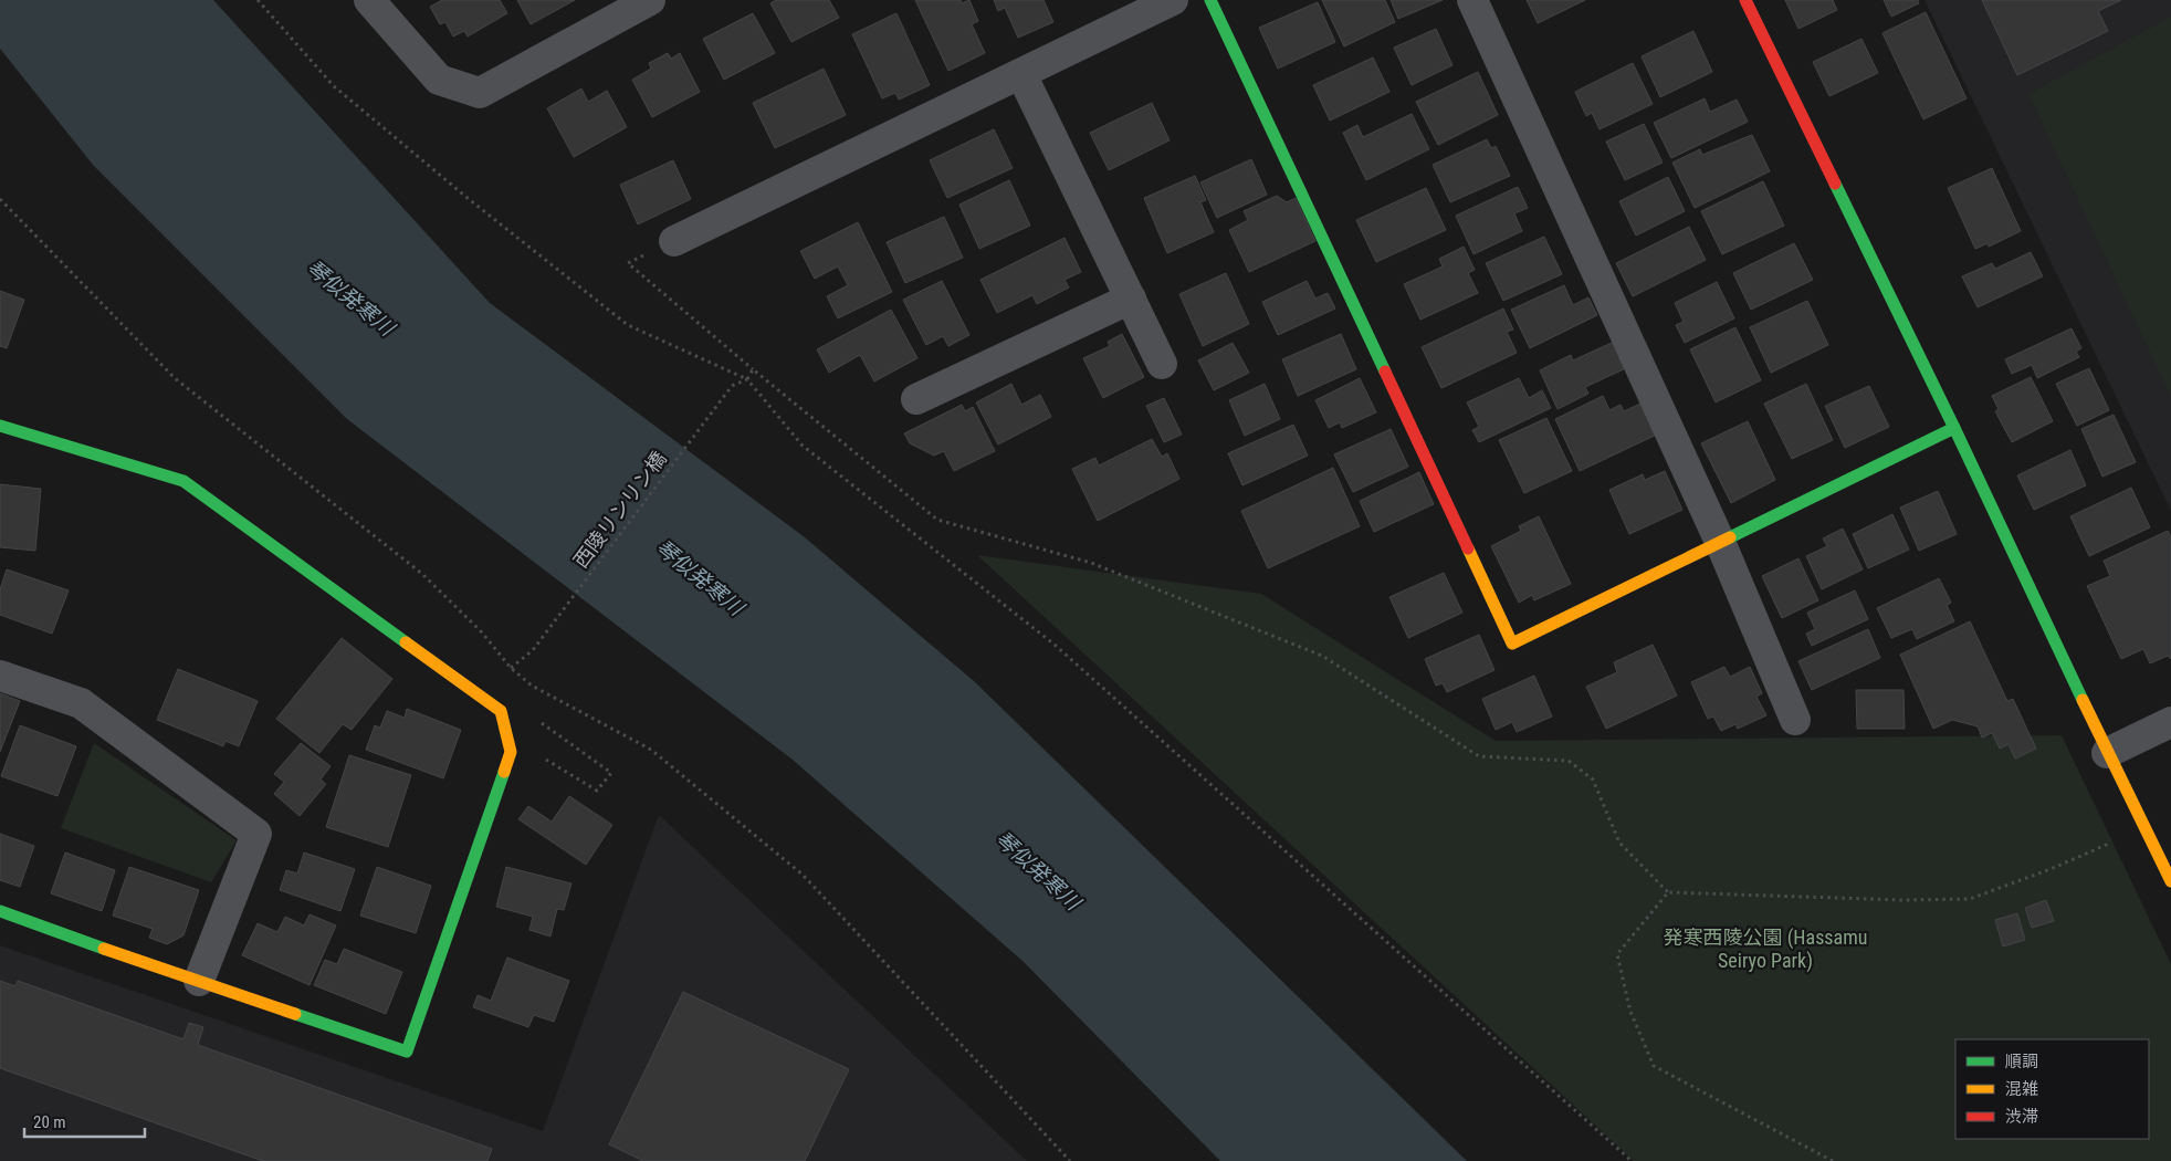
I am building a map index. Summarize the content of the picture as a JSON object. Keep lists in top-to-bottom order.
{
  "streets": {
    "path": ["西陵リンリン橋"]
  },
  "water": ["琴似発寒川"],
  "parks": ["発寒西陵公園 (Hassamu Seiryo Park)"],
  "legend": ["順調", "混雑", "渋滞"],
  "scale_bar": "20 m"
}
